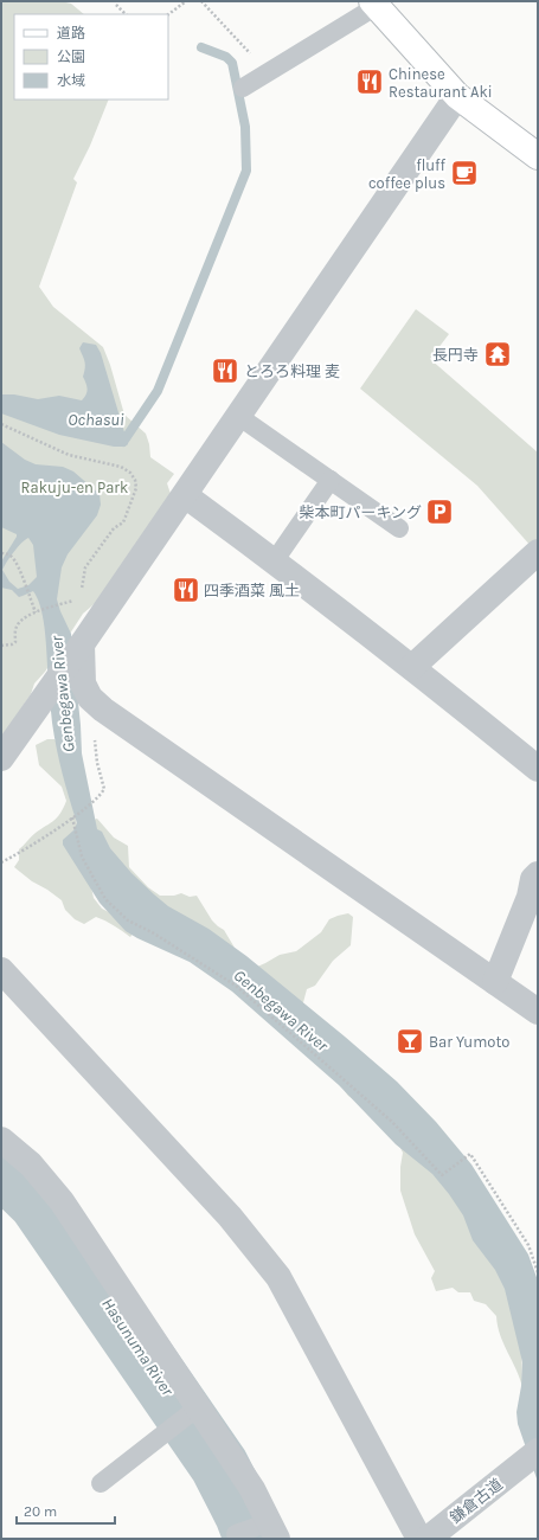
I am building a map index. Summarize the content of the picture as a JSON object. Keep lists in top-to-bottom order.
{
  "streets": {
    "street": ["鎌倉古道"]
  },
  "water": ["Ochasui", "Genbegawa River", "Hasunuma River"],
  "parks": ["Rakuju-en Park"],
  "places": {
    "restaurant": ["Chinese Restaurant Aki", "とろろ料理 麦", "四季酒菜 風土"],
    "cafe": ["fluff coffee plus"],
    "temple": ["長円寺"],
    "parking": ["柴本町パーキング"],
    "bar": ["Bar Yumoto"]
  },
  "legend": ["道路", "公園", "水域"],
  "scale_bar": "20 m"
}
